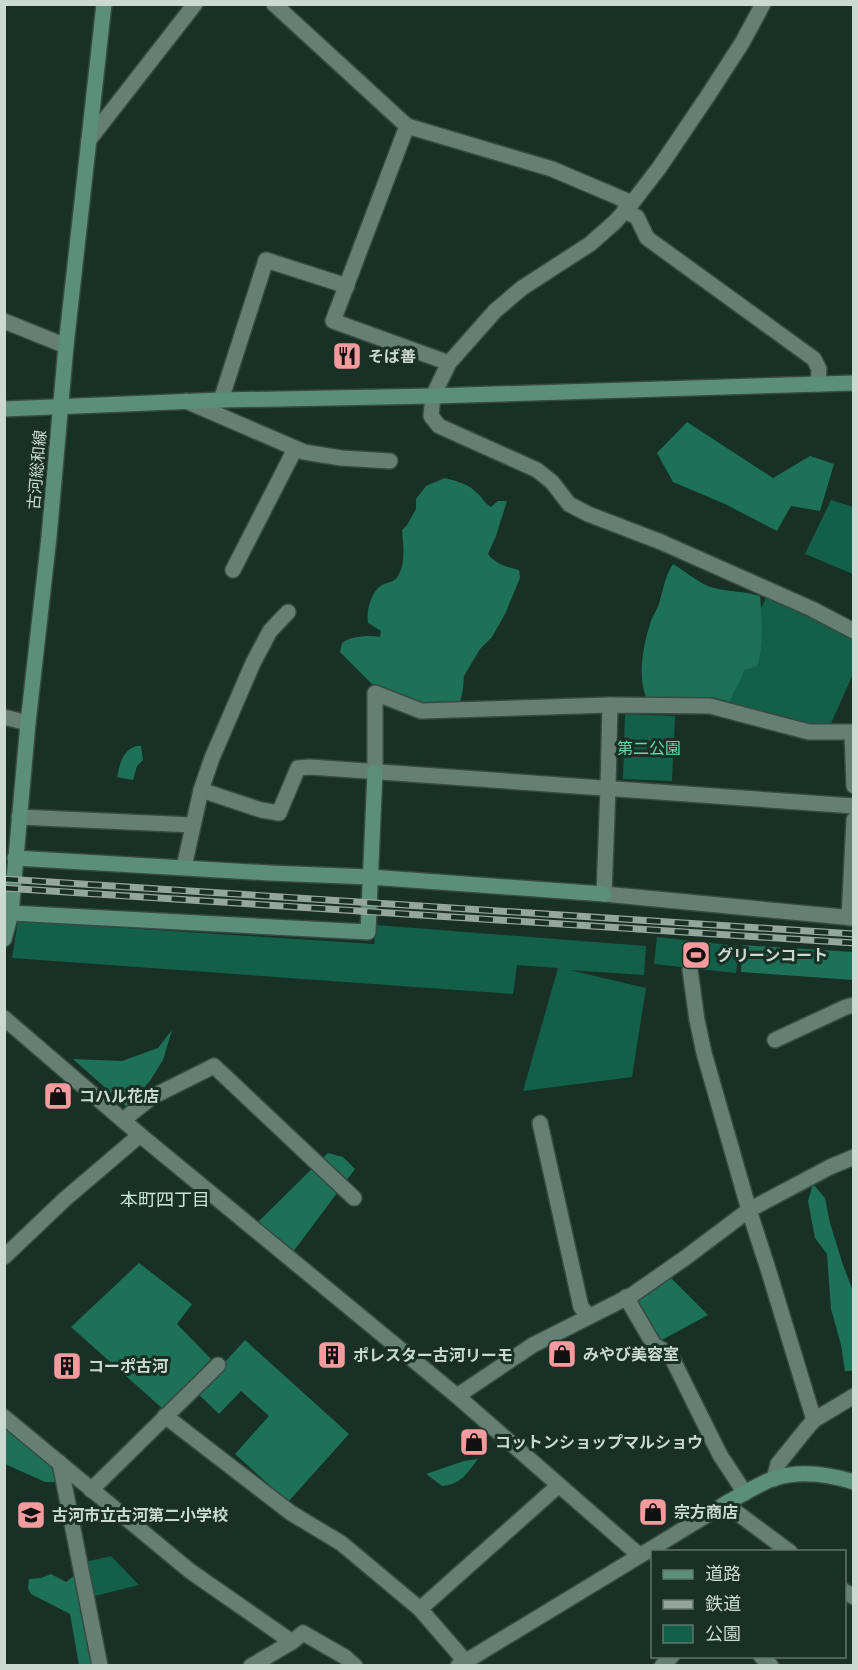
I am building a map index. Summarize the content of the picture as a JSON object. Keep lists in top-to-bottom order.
{
  "streets": {
    "street": ["古河総和線"]
  },
  "districts": ["本町四丁目"],
  "parks": ["第二公園"],
  "places": {
    "restaurant": ["そば善"],
    "sports": ["グリーンコート"],
    "shop": [
      "コハル花店",
      "みやび美容室",
      "コットンショップマルショウ",
      "宗方商店"
    ],
    "building": ["ポレスター古河リーモ", "コーポ古河"],
    "school or university": ["古河市立古河第二小学校"]
  },
  "legend": ["道路", "鉄道", "公園"]
}
